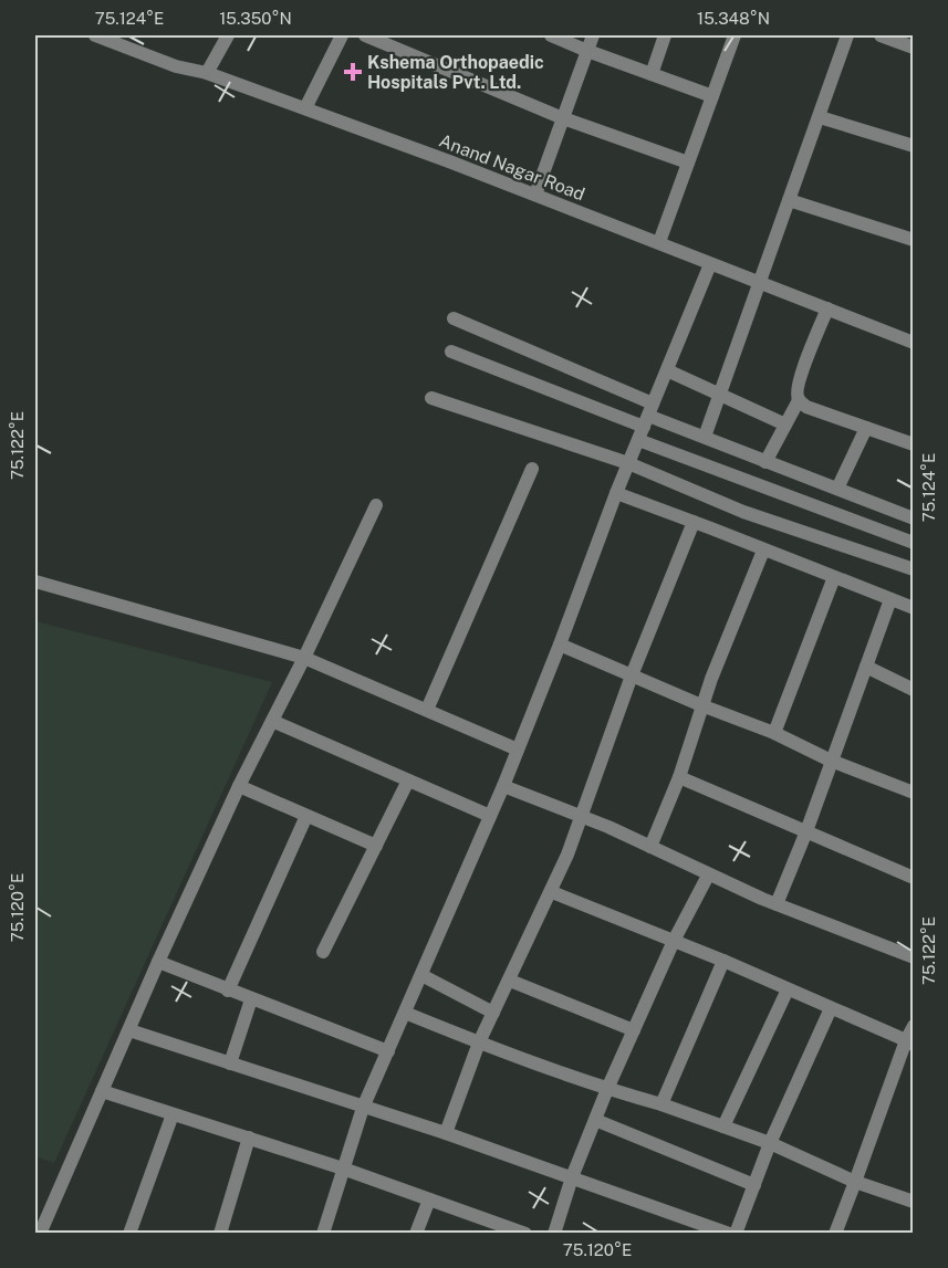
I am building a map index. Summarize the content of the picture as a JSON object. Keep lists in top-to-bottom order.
{
  "streets": {
    "street": ["Anand Nagar Road"]
  },
  "places": {
    "health": ["Kshema Orthopaedic Hospitals Pvt. Ltd."]
  },
  "coordinates": [
    "75.124°E",
    "15.350°N",
    "15.348°N",
    "75.122°E",
    "75.120°E"
  ]
}
